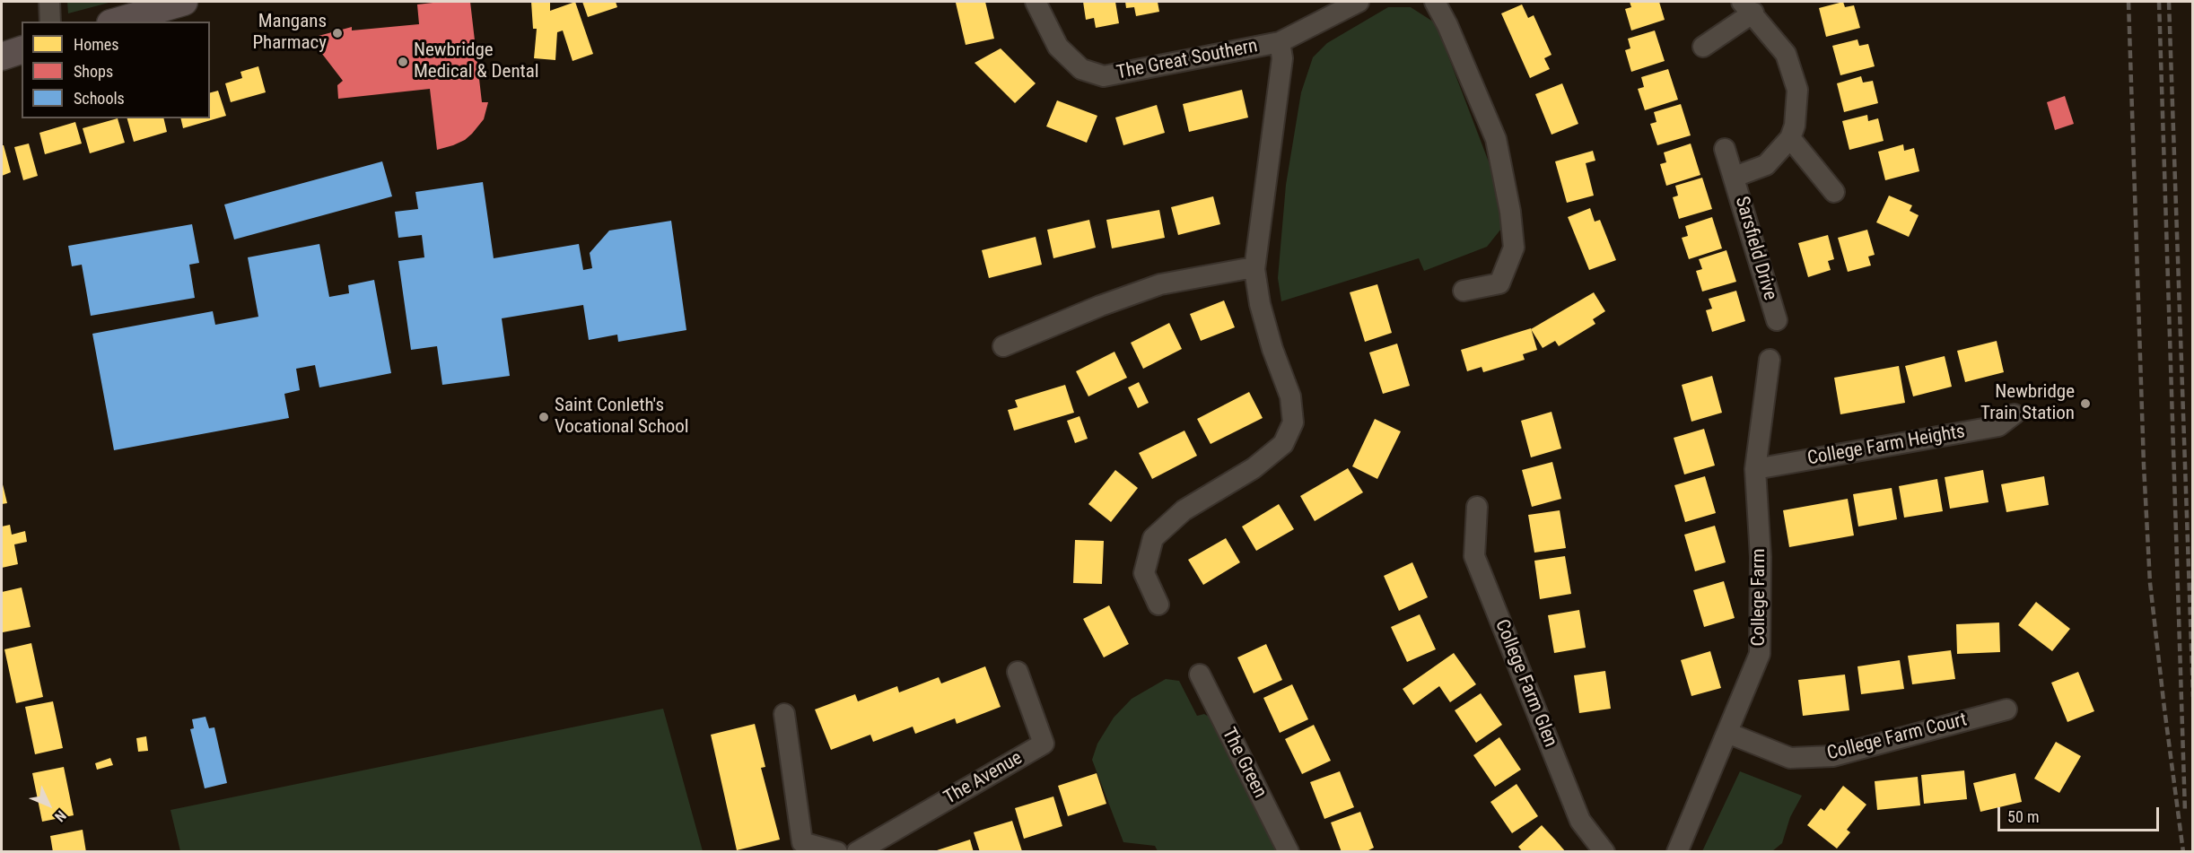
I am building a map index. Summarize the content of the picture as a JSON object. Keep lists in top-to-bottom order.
{
  "streets": {
    "street": [
      "The Great Southern",
      "Sarsfield Drive",
      "College Farm Heights",
      "College Farm",
      "College Farm Glen",
      "College Farm Court",
      "The Green",
      "The Avenue"
    ]
  },
  "crossings": [
    ["College Farm Heights", "College Farm"],
    ["College Farm", "College Farm Court"]
  ],
  "places": [
    "Mangans Pharmacy",
    "Newbridge Medical & Dental",
    "Newbridge Train Station",
    "Saint Conleth's Vocational School"
  ],
  "legend": ["Homes", "Shops", "Schools"],
  "scale_bar": "50 m",
  "north": "bottom right"
}
